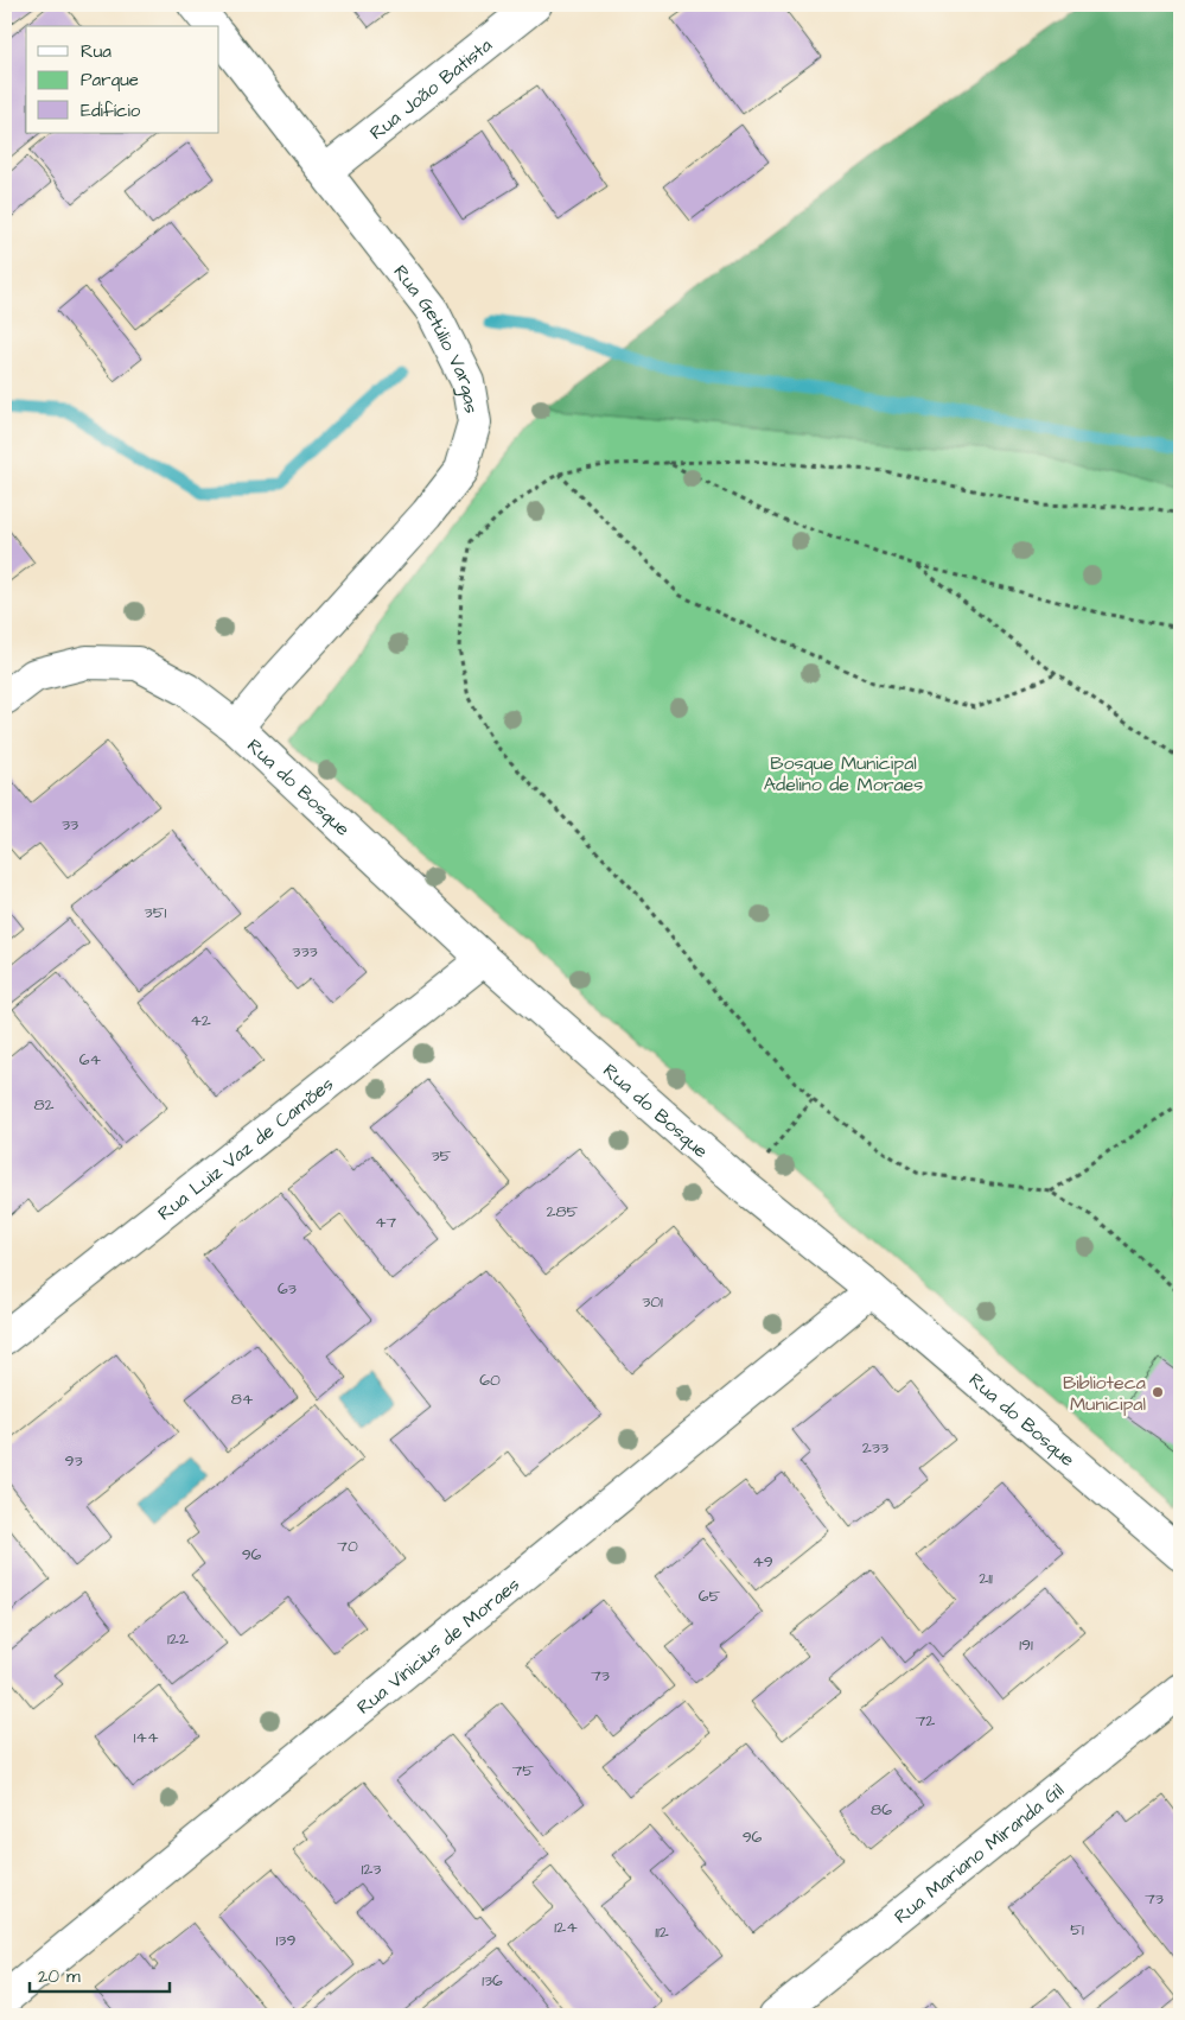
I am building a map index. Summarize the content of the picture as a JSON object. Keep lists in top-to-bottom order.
{
  "streets": {
    "street": [
      "Rua João Batista",
      "Rua Getúlio Vargas",
      "Rua do Bosque",
      "Rua Luiz Vaz de Camões",
      "Rua Vinicius de Moraes",
      "Rua Mariano Miranda Gil"
    ]
  },
  "crossings": [
    ["Rua João Batista", "Rua Getúlio Vargas"],
    ["Rua Getúlio Vargas", "Rua do Bosque"],
    ["Rua do Bosque", "Rua Luiz Vaz de Camões"],
    ["Rua do Bosque", "Rua Vinicius de Moraes"]
  ],
  "parks": ["Bosque Municipal Adelino de Moraes"],
  "places": ["Biblioteca Municipal"],
  "house_numbers": [
    "33",
    "351",
    "333",
    "42",
    "64",
    "82",
    "35",
    "285",
    "47",
    "63",
    "301",
    "60",
    "84",
    "233",
    "93",
    "70",
    "96",
    "49",
    "211",
    "65",
    "122",
    "191",
    "73",
    "72",
    "144",
    "75",
    "86",
    "96",
    "123",
    "73",
    "124",
    "51",
    "112",
    "139",
    "136"
  ],
  "legend": ["Rua", "Parque", "Edifício"],
  "scale_bar": "20 m"
}
